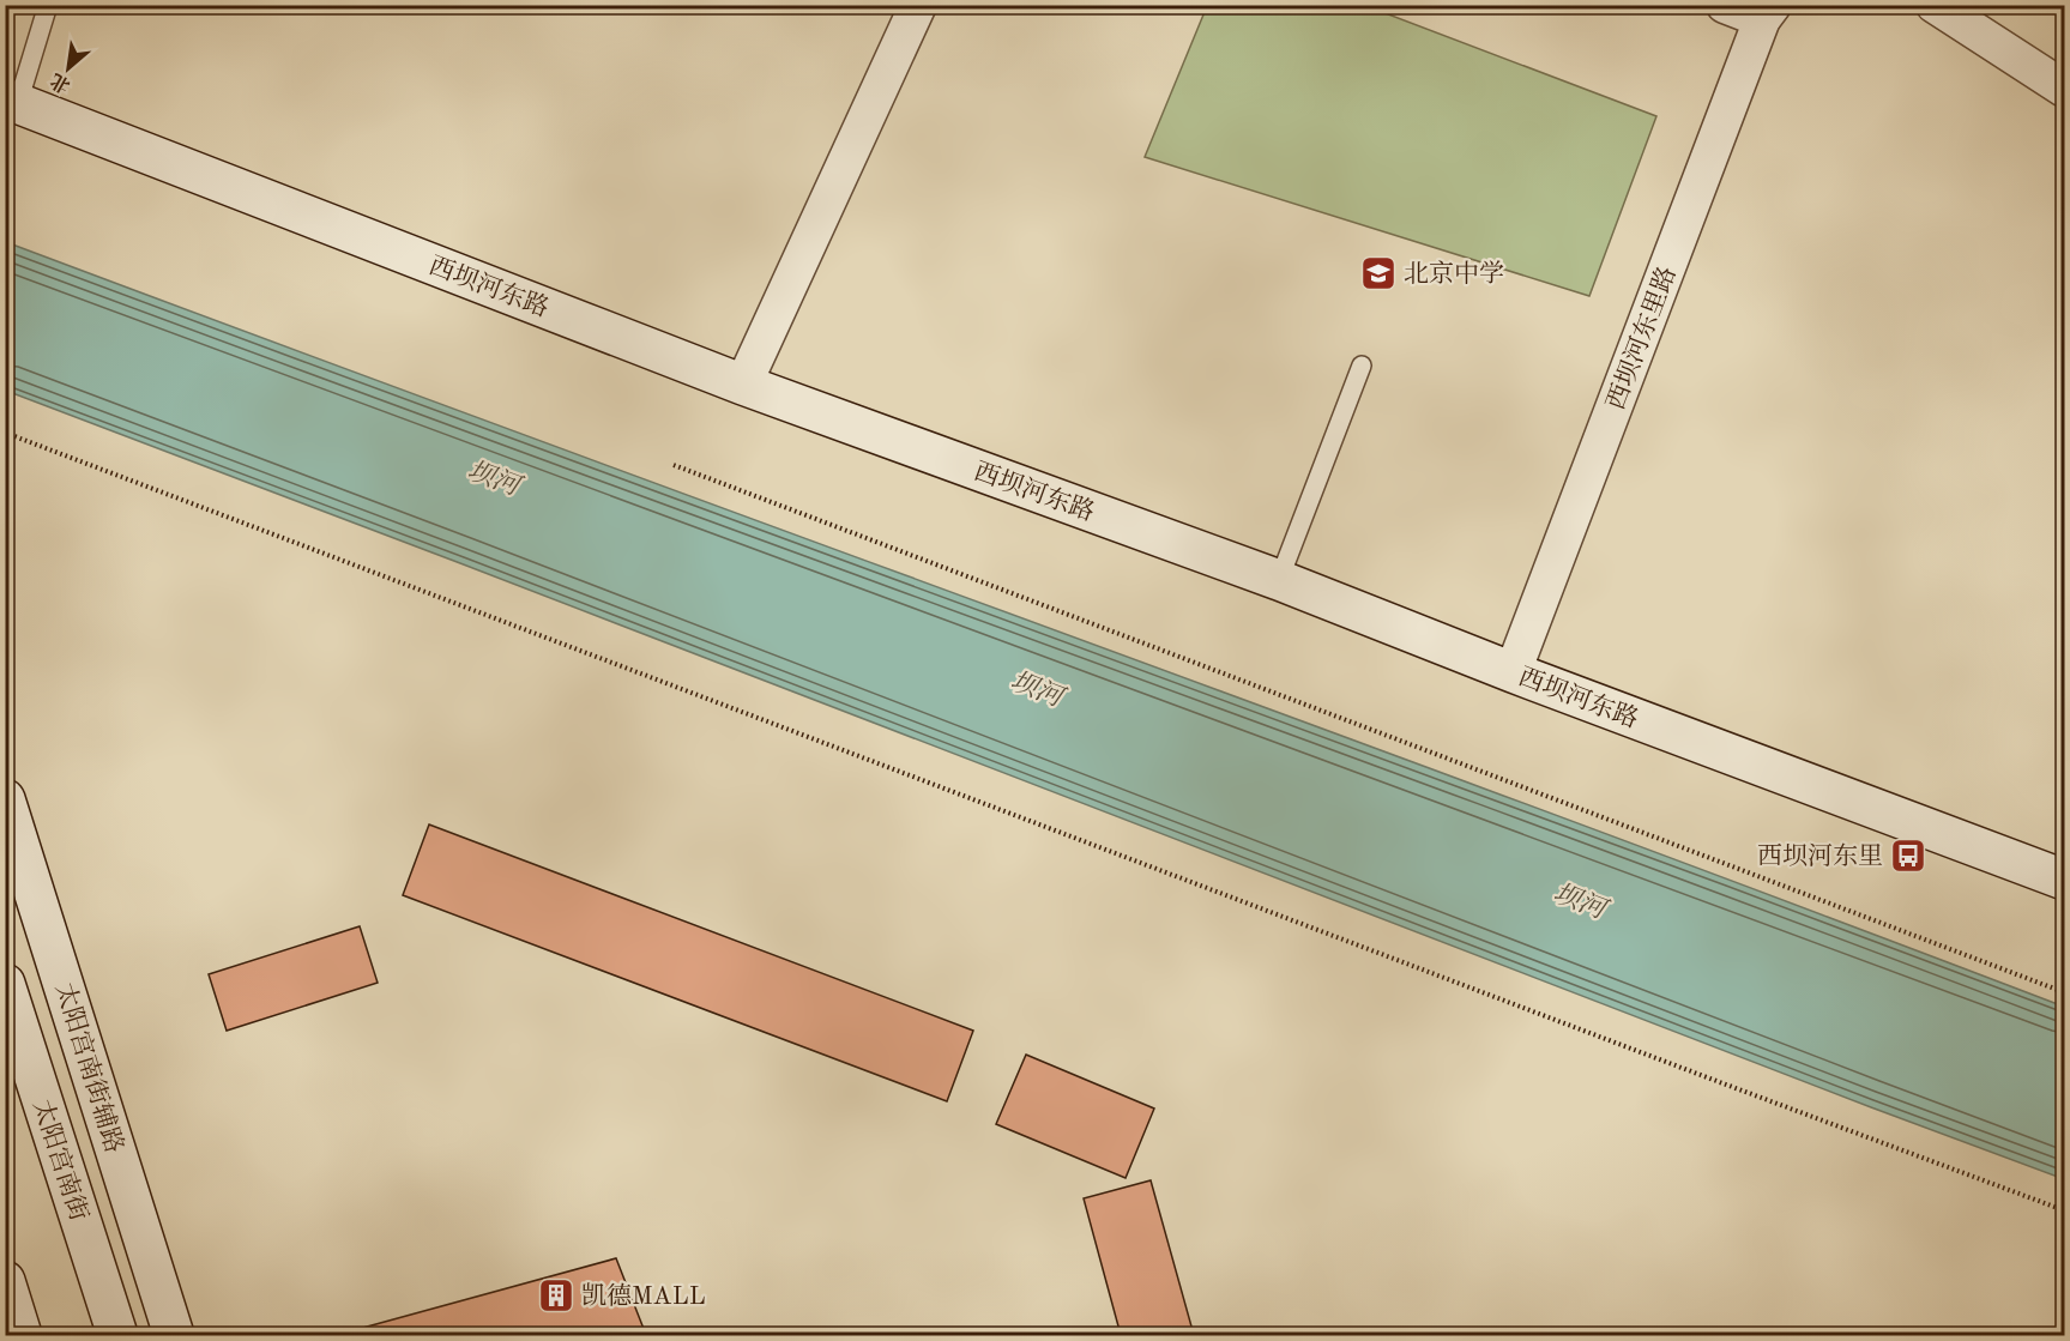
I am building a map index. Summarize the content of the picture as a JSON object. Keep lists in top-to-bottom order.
{
  "streets": {
    "street": [
      "西坝河东路",
      "西坝河东里路",
      "太阳宫南街辅路",
      "太阳宫南街"
    ]
  },
  "crossings": [
    ["西坝河东路", "西坝河东里路"]
  ],
  "water": ["坝河"],
  "places": {
    "school or university": ["北京中学"],
    "bus stop": ["西坝河东里"],
    "building": ["凯德MALL"]
  },
  "north": "bottom left"
}
